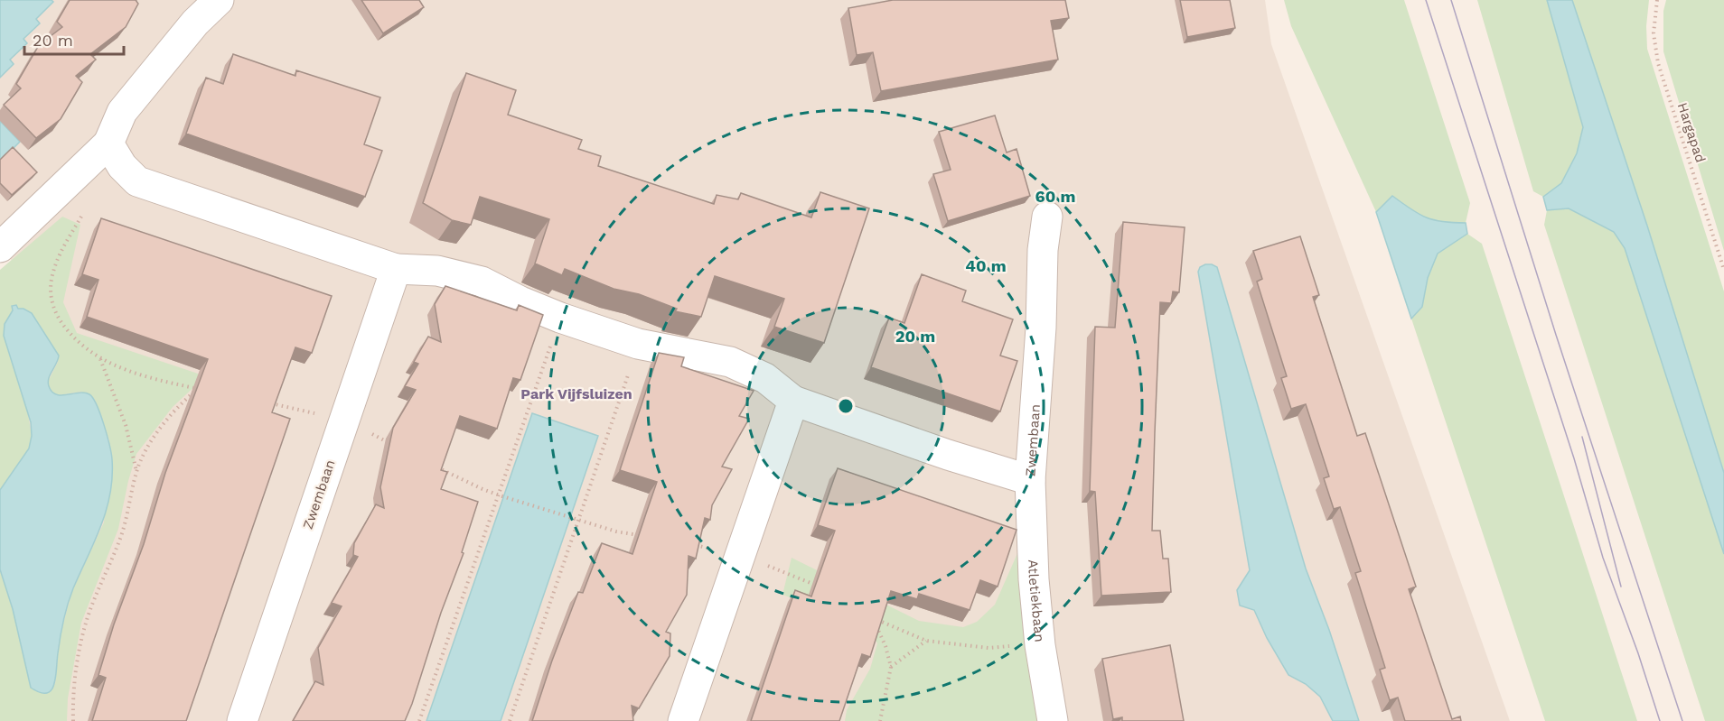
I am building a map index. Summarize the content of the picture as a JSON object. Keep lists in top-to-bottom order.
{
  "streets": {
    "street": ["Zwembaan", "Atletiekbaan"],
    "path": ["Hargapad"]
  },
  "crossings": [
    ["Zwembaan", "Atletiekbaan"]
  ],
  "districts": ["Park Vijfsluizen"],
  "scale_bar": "20 m",
  "rings": ["60 m", "40 m", "20 m"]
}
